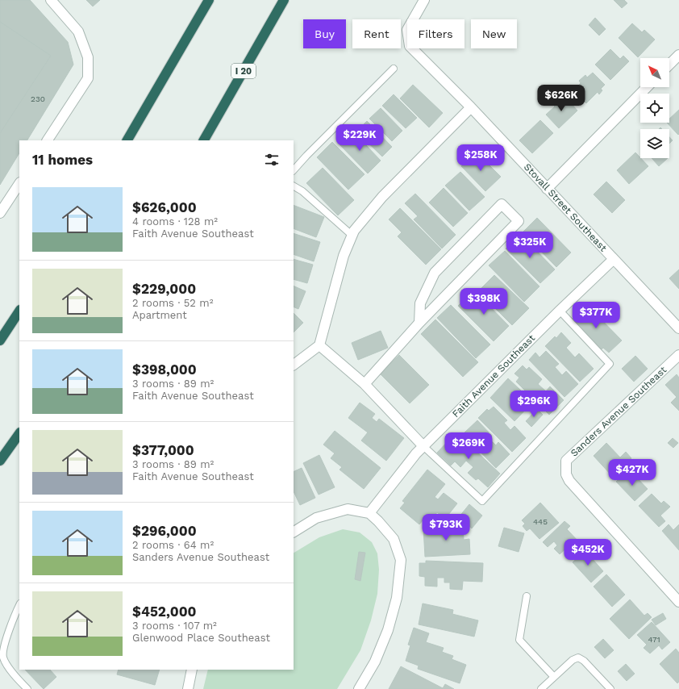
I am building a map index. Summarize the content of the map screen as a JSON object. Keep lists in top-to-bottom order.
{
  "streets": {
    "highway": ["I 20"],
    "street": ["Stovall Street Southeast", "Faith Avenue Southeast", "Sanders Avenue Southeast"]
  },
  "crossings": [
    ["Stovall Street Southeast", "Faith Avenue Southeast"]
  ],
  "house_numbers": ["230", "445", "471"],
  "north": "top left",
  "page": {
    "chip": [
      "Buy",
      "Rent",
      "Filters",
      "New"
    ],
    "price": [
      "$626K",
      "$229K",
      "$258K",
      "$325K",
      "$398K",
      "$377K",
      "$296K",
      "$269K",
      "$427K",
      "$793K",
      "$452K"
    ],
    "heading": "11 homes",
    "list": [
      {
        "name": "$626,000",
        "note": "4 rooms · 128 m² · Faith Avenue Southeast"
      },
      {
        "name": "$229,000",
        "note": "2 rooms · 52 m² · Apartment"
      },
      {
        "name": "$398,000",
        "note": "3 rooms · 89 m² · Faith Avenue Southeast"
      },
      {
        "name": "$377,000",
        "note": "3 rooms · 89 m² · Faith Avenue Southeast"
      },
      {
        "name": "$296,000",
        "note": "2 rooms · 64 m² · Sanders Avenue Southeast"
      },
      {
        "name": "$452,000",
        "note": "3 rooms · 107 m² · Glenwood Place Southeast"
      }
    ]
  }
}
